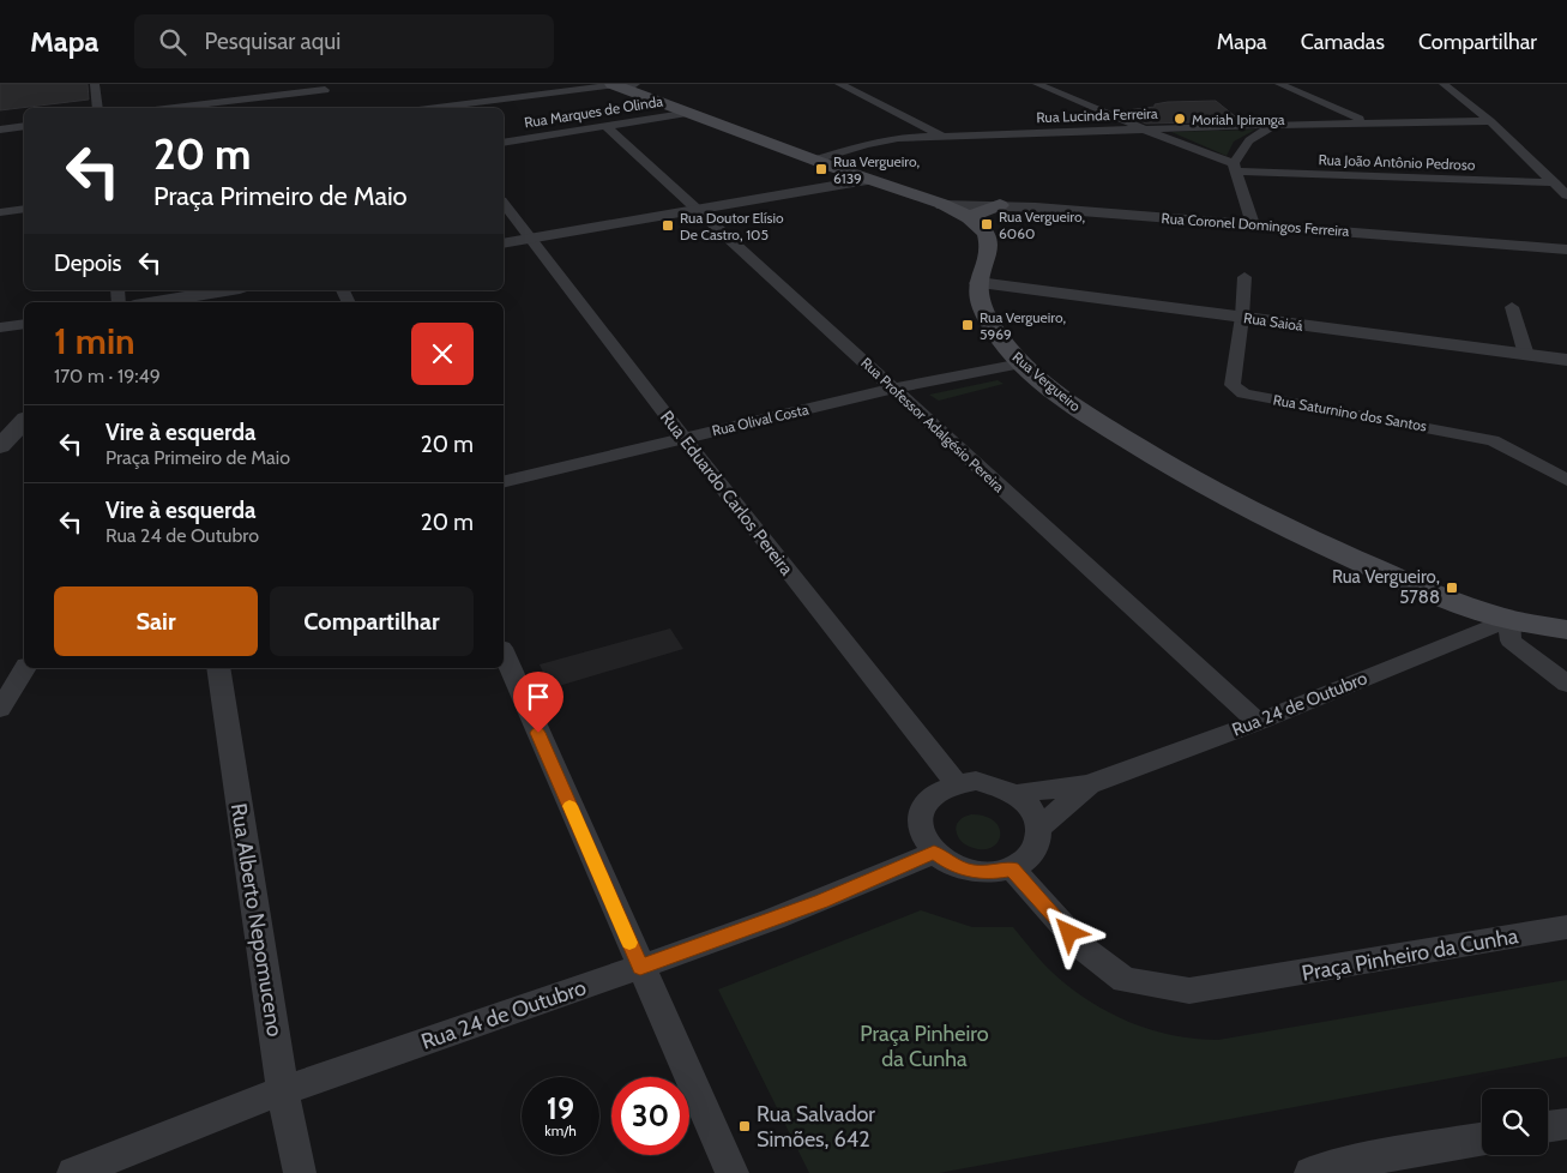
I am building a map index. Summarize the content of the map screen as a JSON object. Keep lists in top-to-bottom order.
{
  "streets": {
    "main road": ["Rua Vergueiro"],
    "street": [
      "Rua Marques de Olinda",
      "Rua Lucinda Ferreira",
      "Rua João Antônio Pedroso",
      "Rua Coronel Domingos Ferreira",
      "Rua Saioá",
      "Rua Saturnino dos Santos",
      "Rua Olival Costa",
      "Rua Professor Adalgésio Pereira",
      "Rua Eduardo Carlos Pereira",
      "Rua 24 de Outubro",
      "Rua Alberto Nepomuceno",
      "Praça Pinheiro da Cunha"
    ]
  },
  "crossings": [
    ["Rua Marques de Olinda", "Rua Vergueiro"],
    ["Rua Marques de Olinda", "Rua Professor Adalgésio Pereira"],
    ["Rua Lucinda Ferreira", "Rua João Antônio Pedroso"],
    ["Rua Lucinda Ferreira", "Rua Vergueiro"],
    ["Rua Coronel Domingos Ferreira", "Rua Vergueiro"],
    ["Rua Saioá", "Rua Vergueiro"],
    ["Rua Saioá", "Rua Saturnino dos Santos"],
    ["Rua Vergueiro", "Rua Olival Costa"],
    ["Rua Vergueiro", "Rua 24 de Outubro"],
    ["Rua Olival Costa", "Rua Professor Adalgésio Pereira"],
    ["Rua Olival Costa", "Rua Eduardo Carlos Pereira"],
    ["Rua Professor Adalgésio Pereira", "Rua 24 de Outubro"],
    ["Rua Eduardo Carlos Pereira", "Rua 24 de Outubro"],
    ["Rua Eduardo Carlos Pereira", "Praça Pinheiro da Cunha"],
    ["Rua 24 de Outubro", "Rua Alberto Nepomuceno"],
    ["Rua 24 de Outubro", "Praça Pinheiro da Cunha"]
  ],
  "parks": ["Praça Pinheiro da Cunha"],
  "places": {
    "other": ["Moriah Ipiranga"],
    "transit": [
      "Rua Vergueiro, 6139",
      "Rua Vergueiro, 6060",
      "Rua Doutor Elísio De Castro, 105",
      "Rua Vergueiro, 5969",
      "Rua Vergueiro, 5788",
      "Rua Salvador Simões, 642"
    ]
  },
  "page": {
    "header": "Mapa",
    "search": "Pesquisar aqui",
    "nav": ["Mapa", "Camadas", "Compartilhar"],
    "turn": ["20 m", "Praça Primeiro de Maio"],
    "then": "Depois",
    "heading": ["1 min", "170 m · 19:49"],
    "list": [
      {
        "name": "Vire à esquerda",
        "note": "Praça Primeiro de Maio",
        "value": "20 m"
      },
      {
        "name": "Vire à esquerda",
        "note": "Rua 24 de Outubro",
        "value": "20 m"
      }
    ],
    "buttons": ["Sair", "Compartilhar"],
    "speed": "19 km/h",
    "limit": "30"
  }
}
